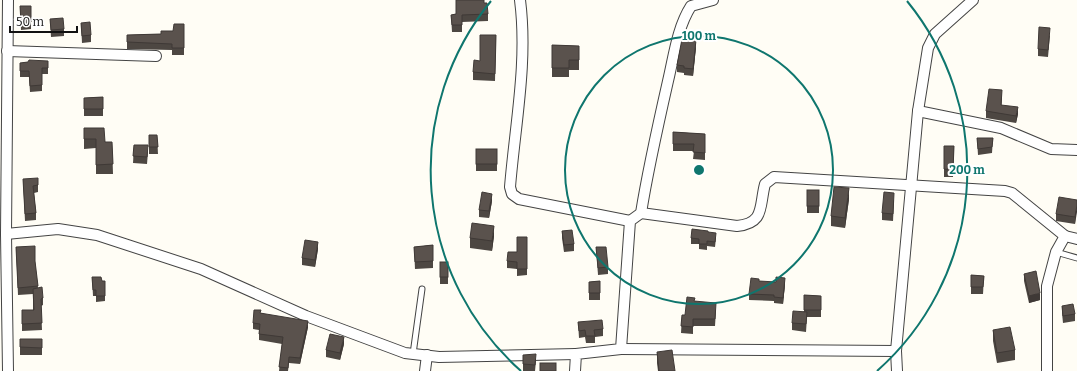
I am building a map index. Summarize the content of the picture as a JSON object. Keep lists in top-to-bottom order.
{
  "scale_bar": "50 m",
  "rings": ["100 m", "200 m"]
}
